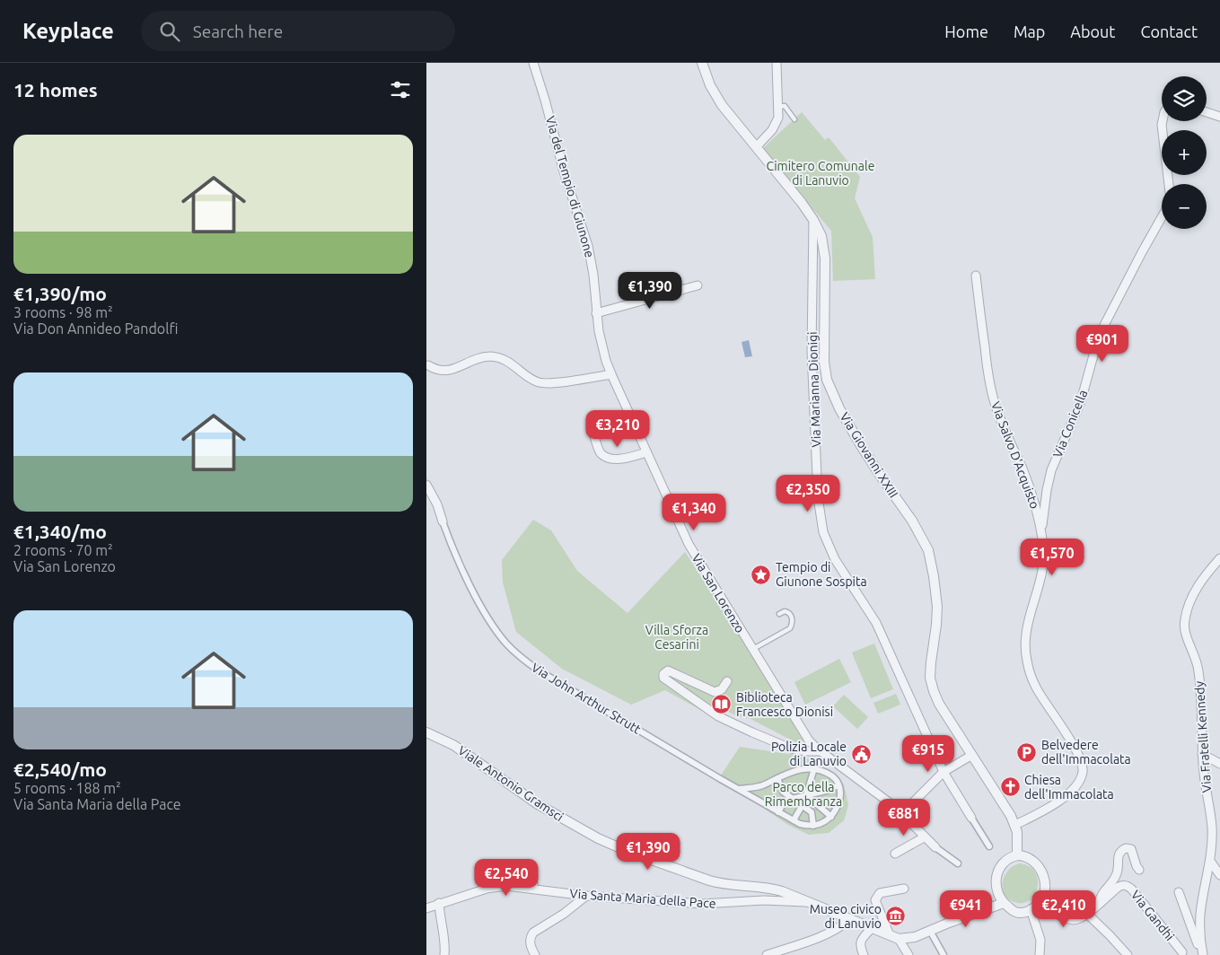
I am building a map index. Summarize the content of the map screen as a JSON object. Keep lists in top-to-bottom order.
{
  "streets": {
    "street": [
      "Via del Tempio di Giunone",
      "Via Marianna Dionigi",
      "Via Conicella",
      "Via Giovanni XXIII",
      "Via Salvo D'Acquisto",
      "Via San Lorenzo",
      "Via John Arthur Strutt",
      "Via Fratelli Kennedy",
      "Viale Antonio Gramsci",
      "Via Santa Maria della Pace",
      "Via Gandhi"
    ]
  },
  "crossings": [
    ["Via del Tempio di Giunone", "Via San Lorenzo"],
    ["Via Marianna Dionigi", "Via Giovanni XXIII"],
    ["Via Conicella", "Via Salvo D'Acquisto"],
    ["Via Giovanni XXIII", "Via Salvo D'Acquisto"],
    ["Via Fratelli Kennedy", "Via Gandhi"],
    ["Viale Antonio Gramsci", "Via Santa Maria della Pace"]
  ],
  "parks": ["Cimitero Comunale di Lanuvio", "Villa Sforza Cesarini", "Parco della Rimembranza"],
  "places": {
    "place": ["Tempio di Giunone Sospita"],
    "library": ["Biblioteca Francesco Dionisi"],
    "parking": ["Belvedere dell'Immacolata"],
    "public building": ["Polizia Locale di Lanuvio"],
    "church": ["Chiesa dell'Immacolata"],
    "museum": ["Museo civico di Lanuvio"]
  },
  "page": {
    "header": "Keyplace",
    "search": "Search here",
    "nav": [
      "Home",
      "Map",
      "About",
      "Contact"
    ],
    "heading": "12 homes",
    "map_buttons": ["+", "−"],
    "list": [
      {
        "name": "€1,390/mo",
        "note": "3 rooms · 98 m² · Via Don Annideo Pandolfi"
      },
      {
        "name": "€1,340/mo",
        "note": "2 rooms · 70 m² · Via San Lorenzo"
      },
      {
        "name": "€2,540/mo",
        "note": "5 rooms · 188 m² · Via Santa Maria della Pace"
      }
    ],
    "price": [
      "€1,390",
      "€901",
      "€3,210",
      "€2,350",
      "€1,340",
      "€1,570",
      "€915",
      "€881",
      "€1,390",
      "€2,540",
      "€941",
      "€2,410"
    ]
  }
}
